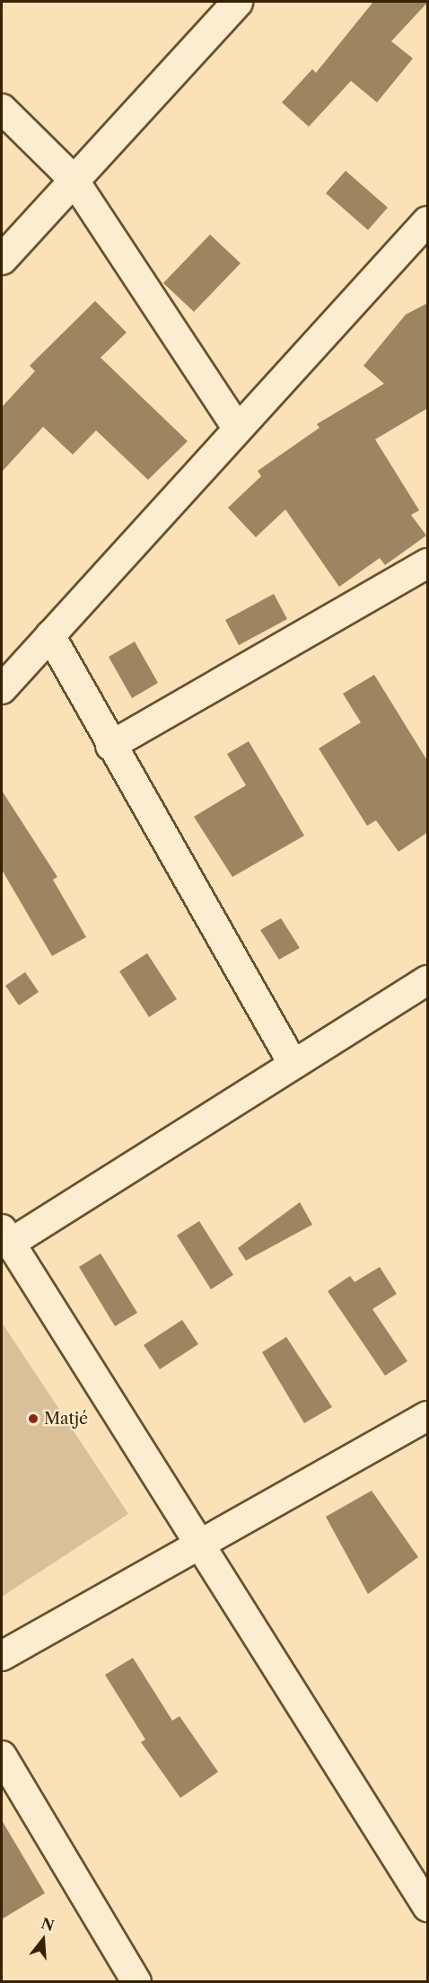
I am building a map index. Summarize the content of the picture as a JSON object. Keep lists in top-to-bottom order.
{
  "places": ["Matjé"],
  "north": "top"
}
